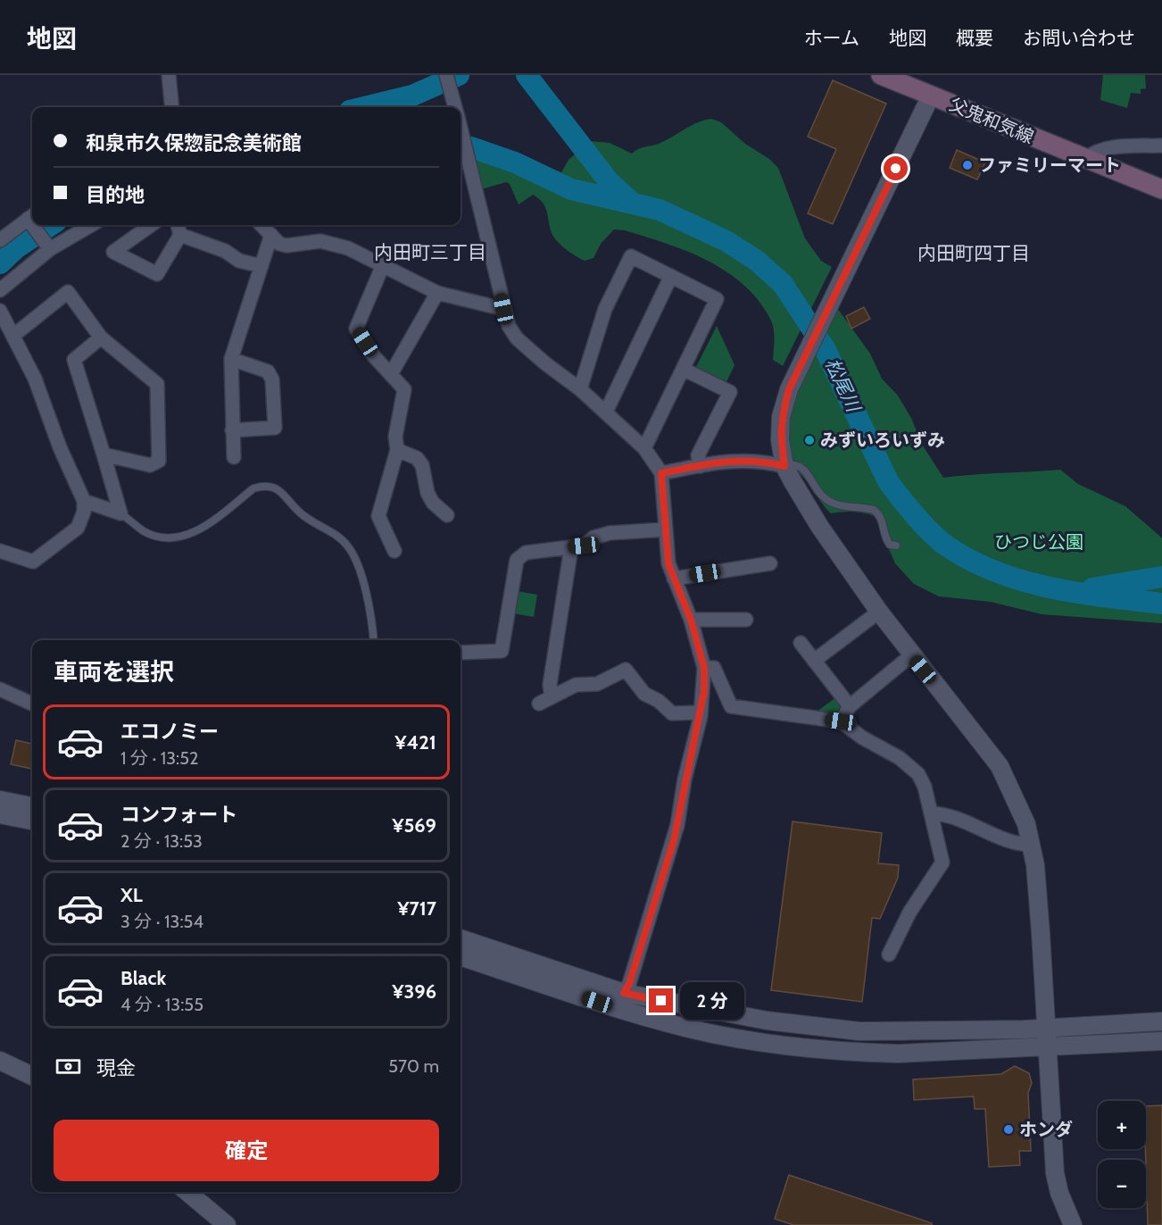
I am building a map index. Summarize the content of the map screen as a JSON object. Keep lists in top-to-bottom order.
{
  "streets": {
    "main road": ["父鬼和気線"]
  },
  "districts": ["内田町三丁目", "内田町四丁目"],
  "water": ["松尾川"],
  "parks": ["ひつじ公園"],
  "places": ["ファミリーマート", "みずいろいずみ", "ホンダ"],
  "page": {
    "header": "地図",
    "nav": [
      "ホーム",
      "地図",
      "概要",
      "お問い合わせ"
    ],
    "banner": ["和泉市久保惣記念美術館", "目的地"],
    "heading": "車両を選択",
    "list": [
      {
        "name": "エコノミー",
        "note": "1 分 · 13:52",
        "value": "¥421"
      },
      {
        "name": "コンフォート",
        "note": "2 分 · 13:53",
        "value": "¥569"
      },
      {
        "name": "XL",
        "note": "3 分 · 13:54",
        "value": "¥717"
      },
      {
        "name": "Black",
        "note": "4 分 · 13:55",
        "value": "¥396"
      }
    ],
    "bubble": "2 分",
    "pay": ["現金", "570 m"],
    "map_buttons": ["+", "−"],
    "buttons": "確定"
  }
}
